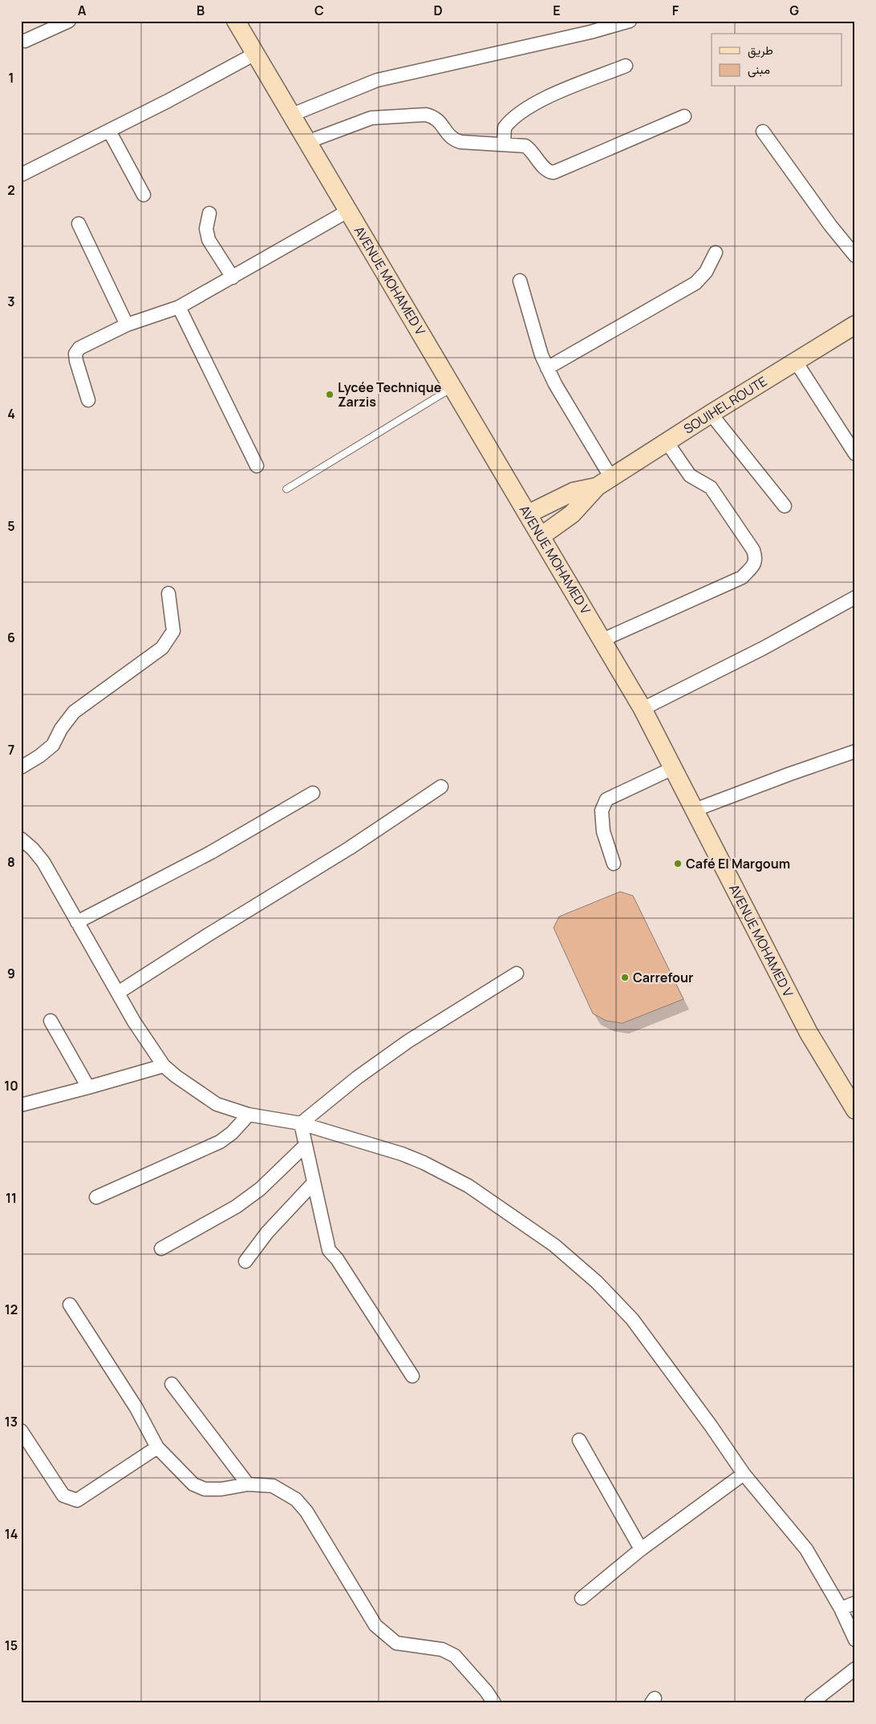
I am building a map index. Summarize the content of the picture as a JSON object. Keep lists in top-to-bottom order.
{
  "streets": {
    "main road": ["AVENUE MOHAMED V", "SOUIHEL ROUTE"]
  },
  "places": ["Lycée Technique Zarzis", "Café El Margoum", "Carrefour"],
  "legend": ["طريق", "مبنى"],
  "grid": {
    "columns": [
      "A",
      "B",
      "C",
      "D",
      "E",
      "F",
      "G"
    ],
    "rows": [
      "1",
      "2",
      "3",
      "4",
      "5",
      "6",
      "7",
      "8",
      "9",
      "10",
      "11",
      "12",
      "13",
      "14",
      "15"
    ]
  }
}
